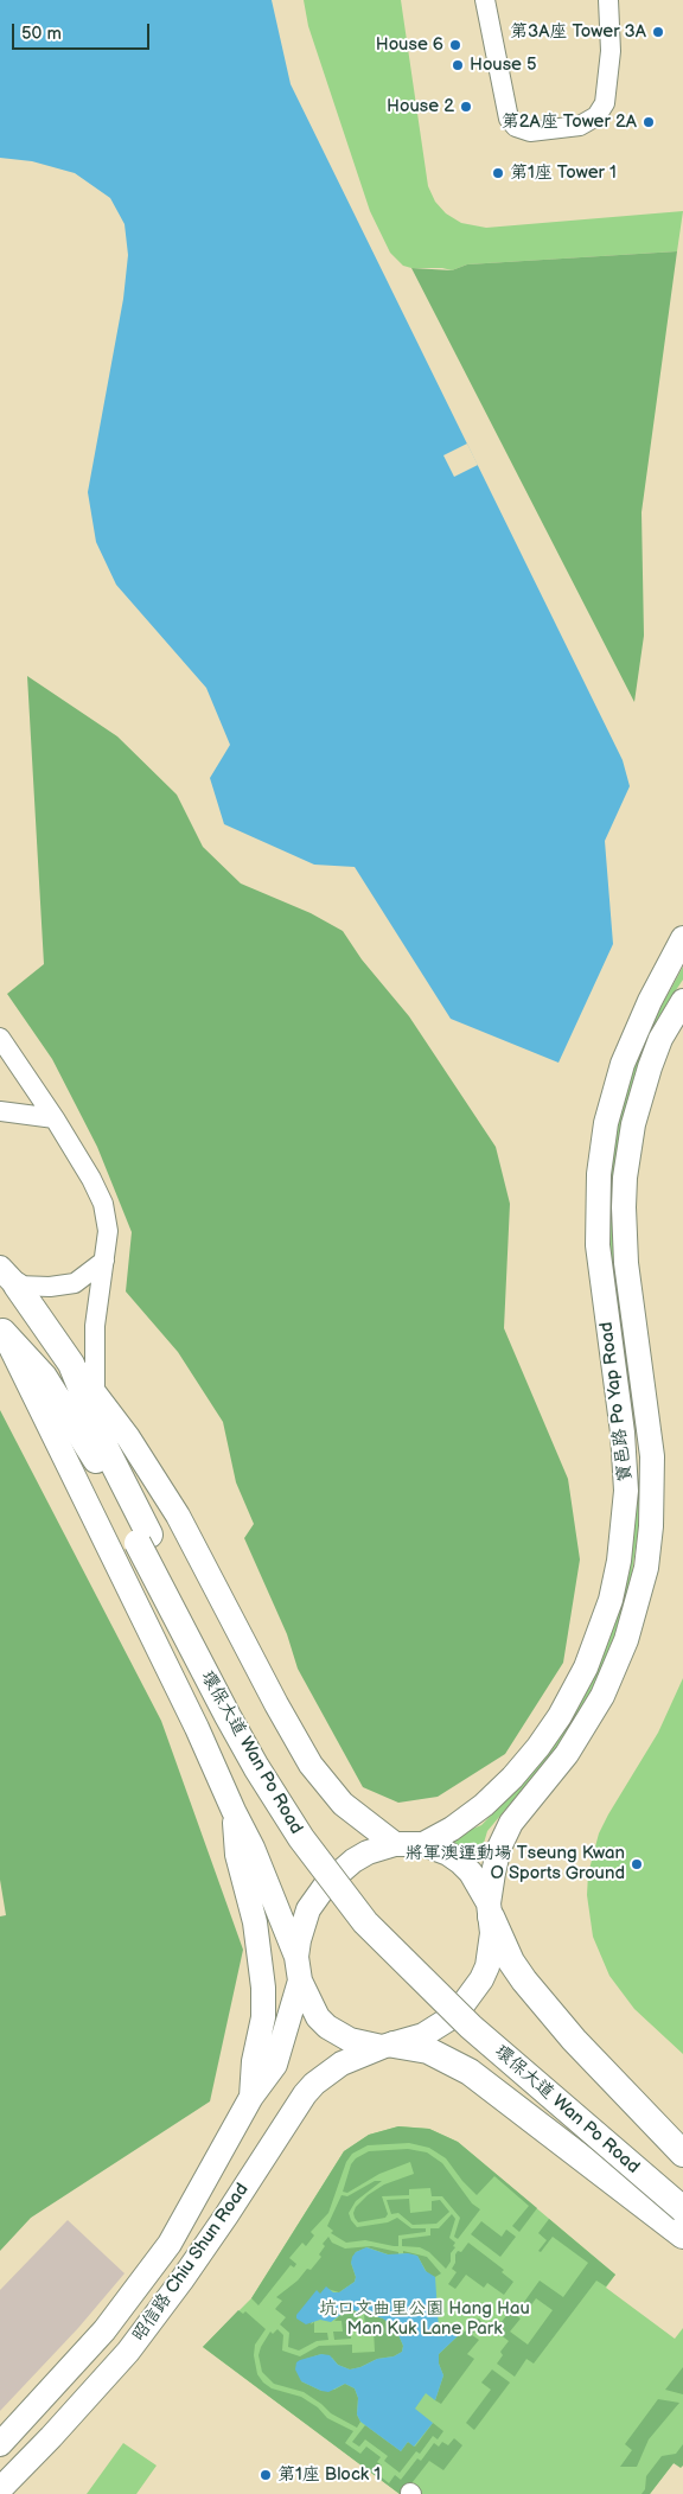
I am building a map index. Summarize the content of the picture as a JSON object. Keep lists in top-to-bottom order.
{
  "streets": {
    "highway": ["環保大道 Wan Po Road"],
    "main road": ["寶邑路 Po Yap Road", "昭信路 Chiu Shun Road"]
  },
  "crossings": [
    ["寶邑路 Po Yap Road", "環保大道 Wan Po Road"],
    ["寶邑路 Po Yap Road", "昭信路 Chiu Shun Road"],
    ["環保大道 Wan Po Road", "昭信路 Chiu Shun Road"]
  ],
  "parks": ["坑口文曲里公園 Hang Hau Man Kuk Lane Park"],
  "places": [
    "第3A座 Tower 3A",
    "House 6",
    "House 5",
    "House 2",
    "第2A座 Tower 2A",
    "第1座 Tower 1",
    "將軍澳運動場 Tseung Kwan O Sports Ground",
    "第1座 Block 1"
  ],
  "scale_bar": "50 m"
}
